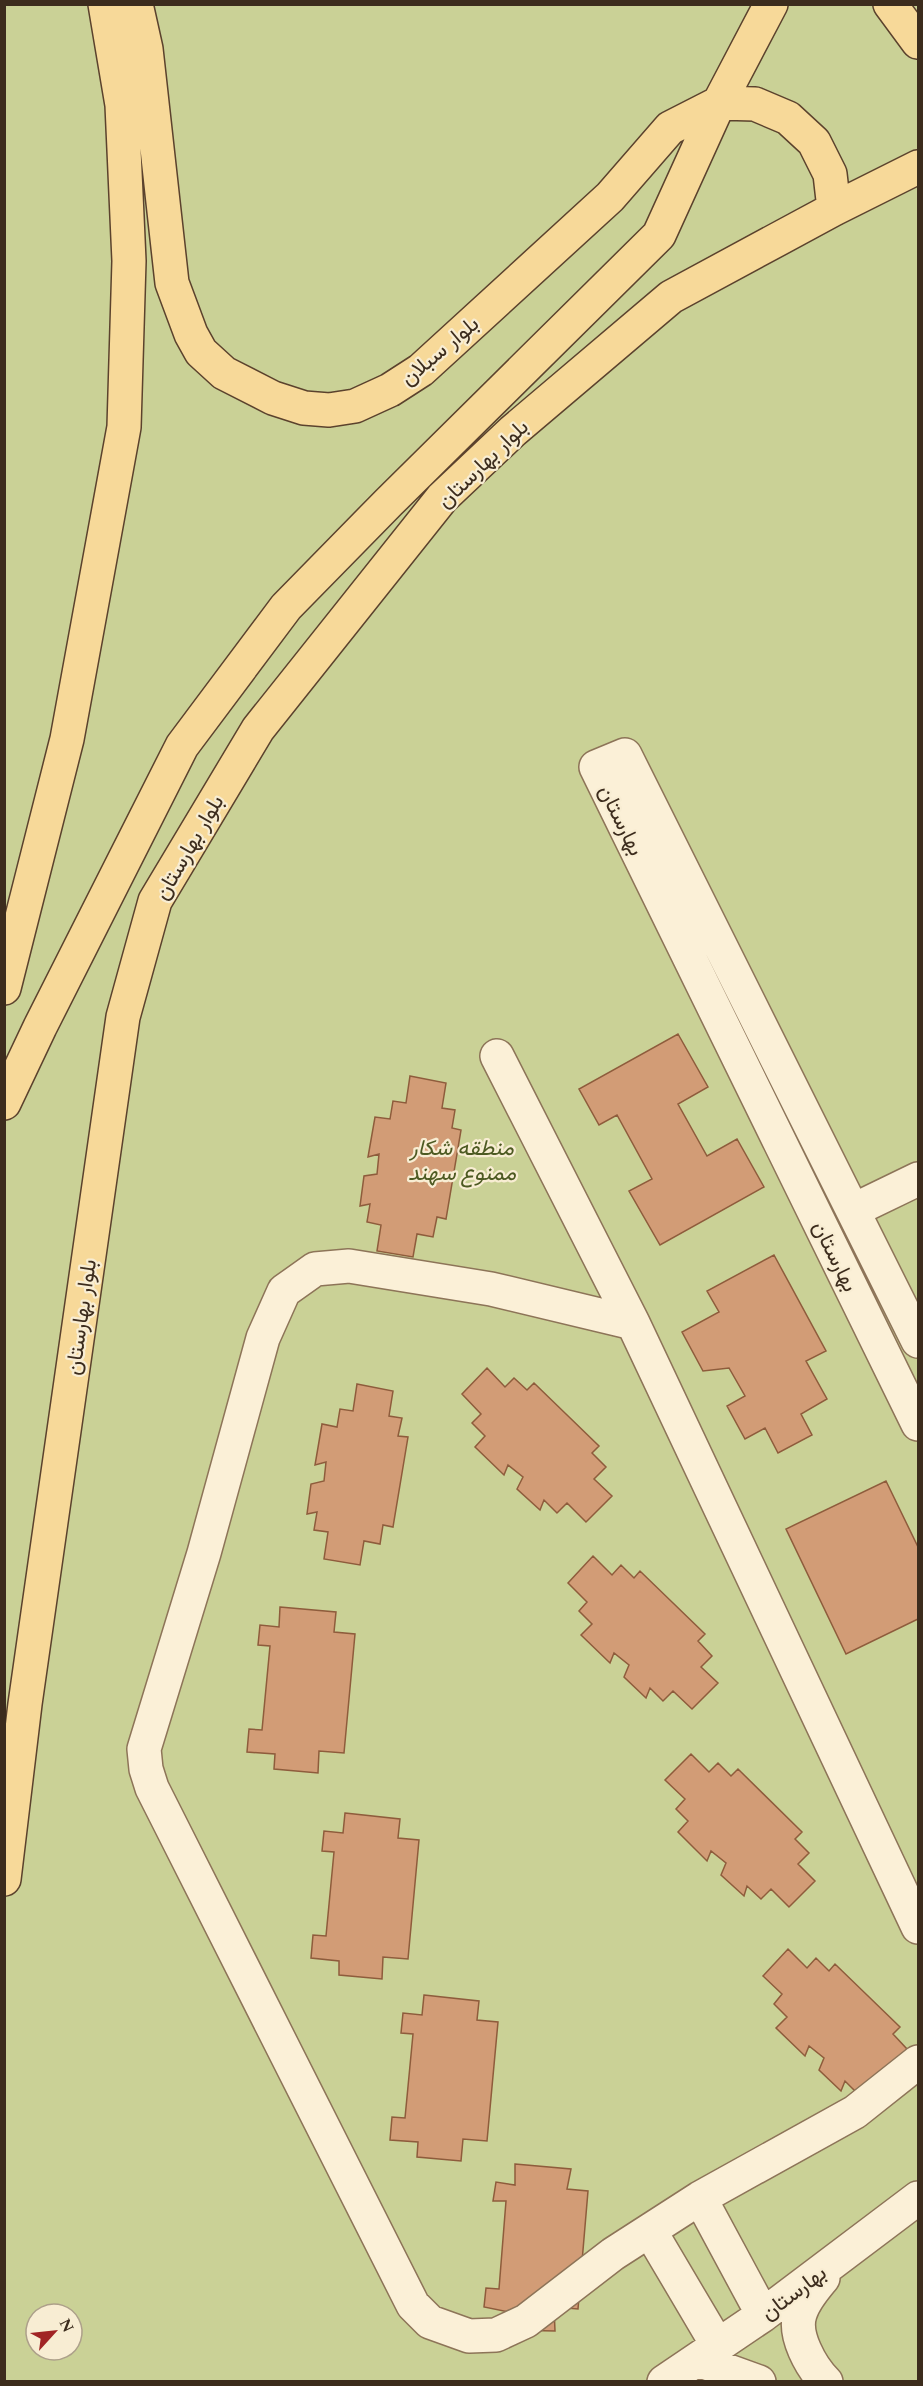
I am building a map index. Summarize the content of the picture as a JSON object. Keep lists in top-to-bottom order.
{
  "streets": {
    "main road": ["بلوار سبلان", "بلوار بهارستان"],
    "street": ["بهارستان"]
  },
  "crossings": [
    ["بلوار سبلان", "بلوار بهارستان"]
  ],
  "parks": ["منطقه شکار ممنوع سهند"],
  "north": "top right"
}
